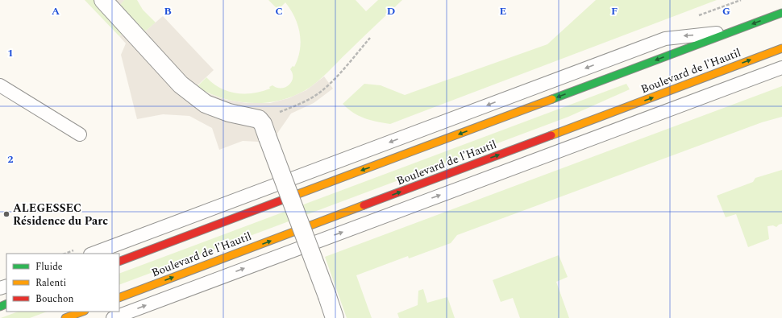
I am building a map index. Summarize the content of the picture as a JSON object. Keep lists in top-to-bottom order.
{
  "streets": {
    "main road": ["Boulevard de l'Hautil"]
  },
  "places": ["ALEGESSEC Résidence du Parc"],
  "legend": ["Fluide", "Ralenti", "Bouchon"],
  "grid": {
    "columns": [
      "A",
      "B",
      "C",
      "D",
      "E",
      "F",
      "G"
    ],
    "rows": ["1", "2"]
  }
}
